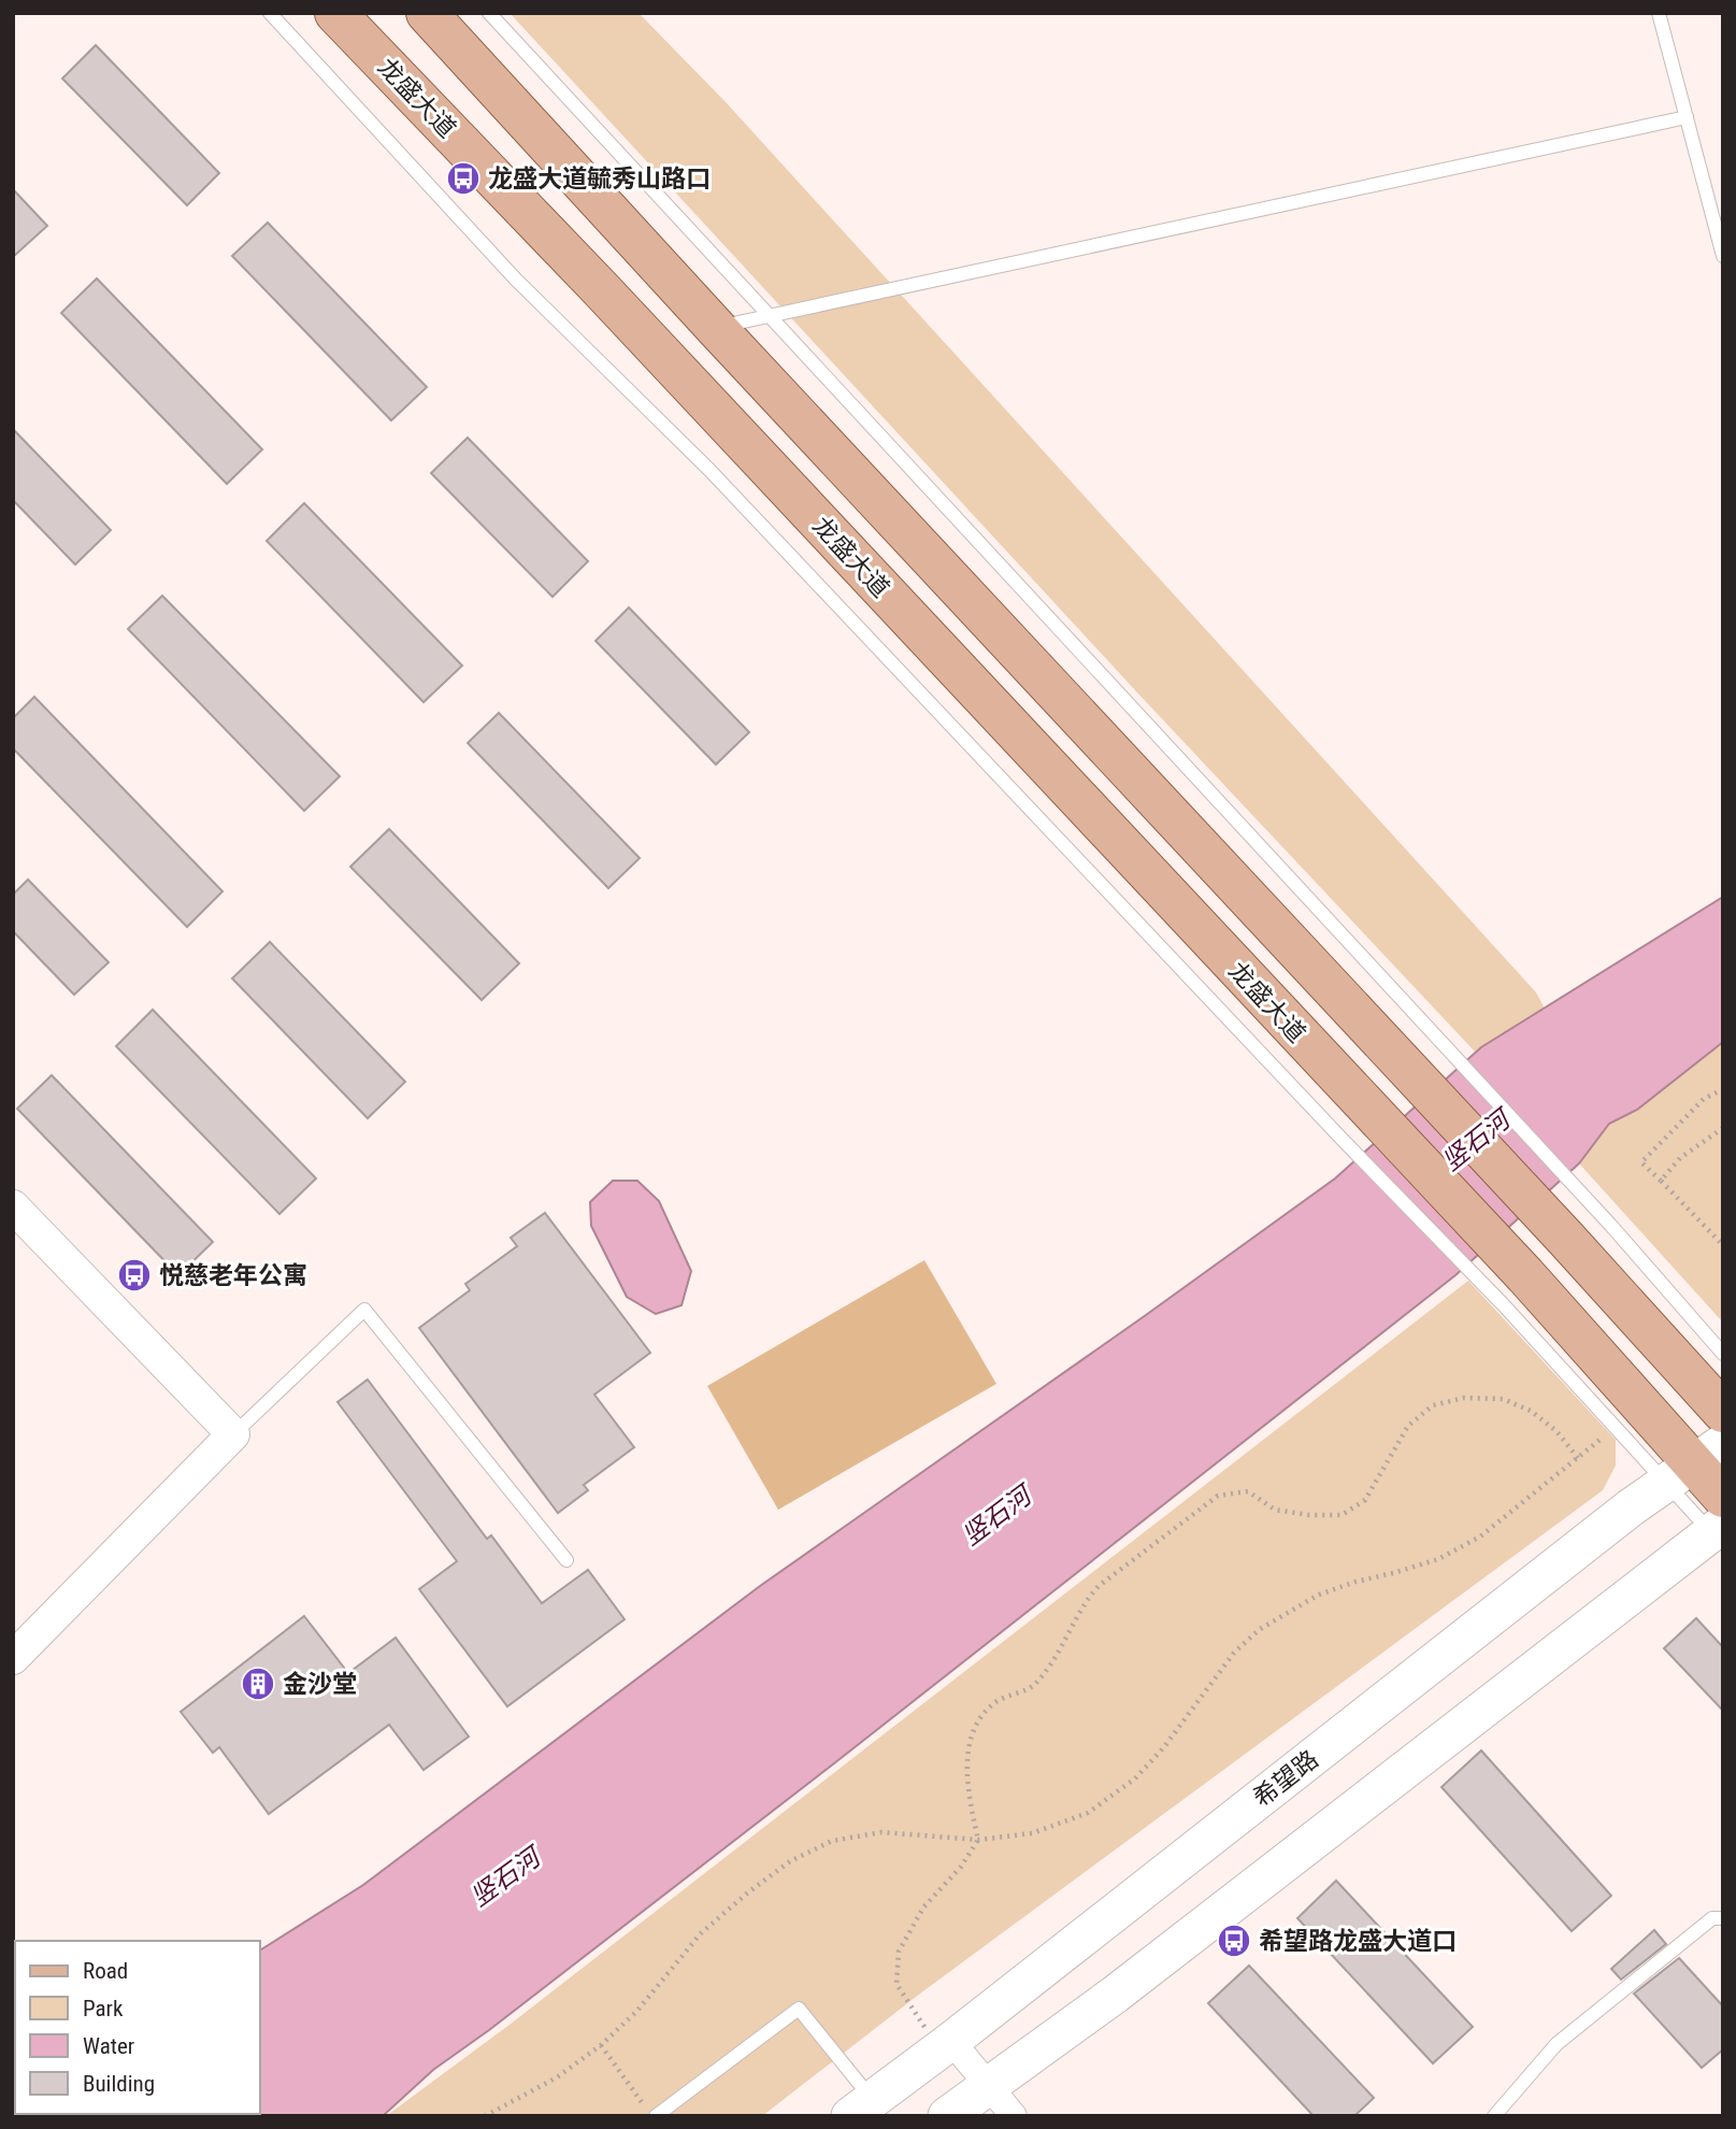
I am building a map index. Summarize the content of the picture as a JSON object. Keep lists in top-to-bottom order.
{
  "streets": {
    "main road": ["龙盛大道", "希望路"]
  },
  "water": ["竖石河"],
  "places": {
    "bus stop": ["龙盛大道毓秀山路口", "悦慈老年公寓", "希望路龙盛大道口"],
    "building": ["金沙堂"]
  },
  "legend": [
    "Road",
    "Park",
    "Water",
    "Building"
  ]
}
